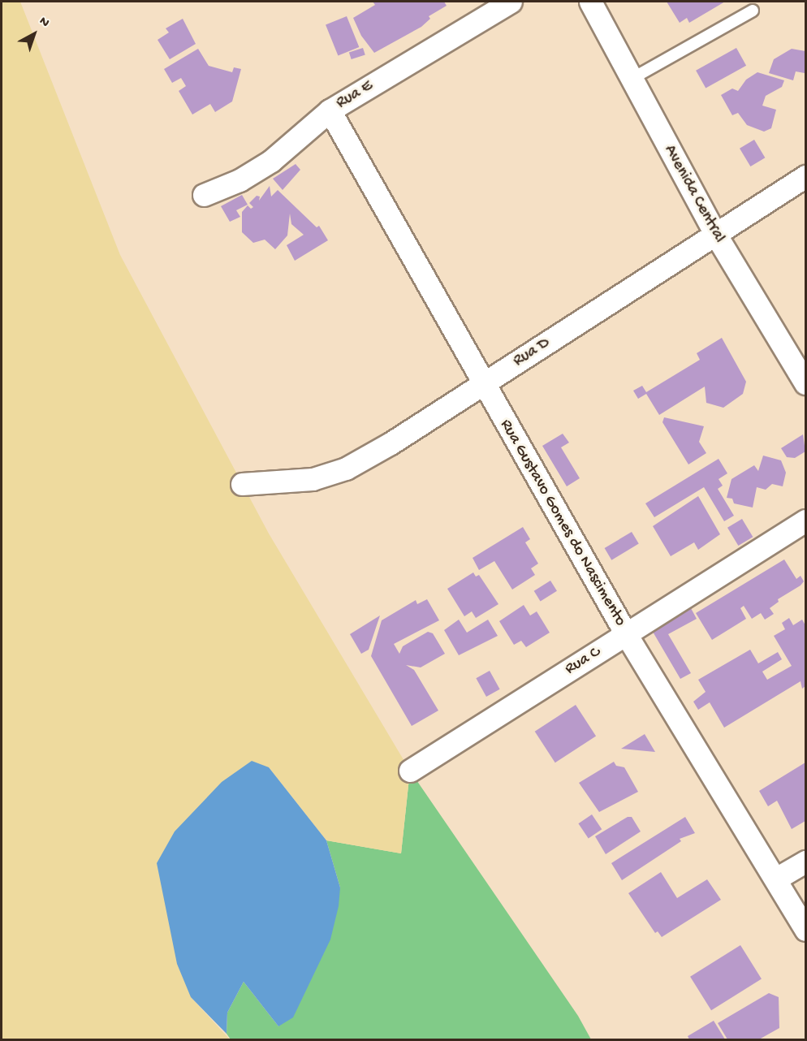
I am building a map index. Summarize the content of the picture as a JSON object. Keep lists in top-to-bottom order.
{
  "streets": {
    "street": [
      "Rua E",
      "Avenida Central",
      "Rua D",
      "Rua Gustavo Gomes do Nascimento",
      "Rua C"
    ]
  },
  "crossings": [
    ["Rua E", "Rua Gustavo Gomes do Nascimento"],
    ["Avenida Central", "Rua D"],
    ["Rua D", "Rua Gustavo Gomes do Nascimento"],
    ["Rua Gustavo Gomes do Nascimento", "Rua C"]
  ],
  "north": "top right"
}
